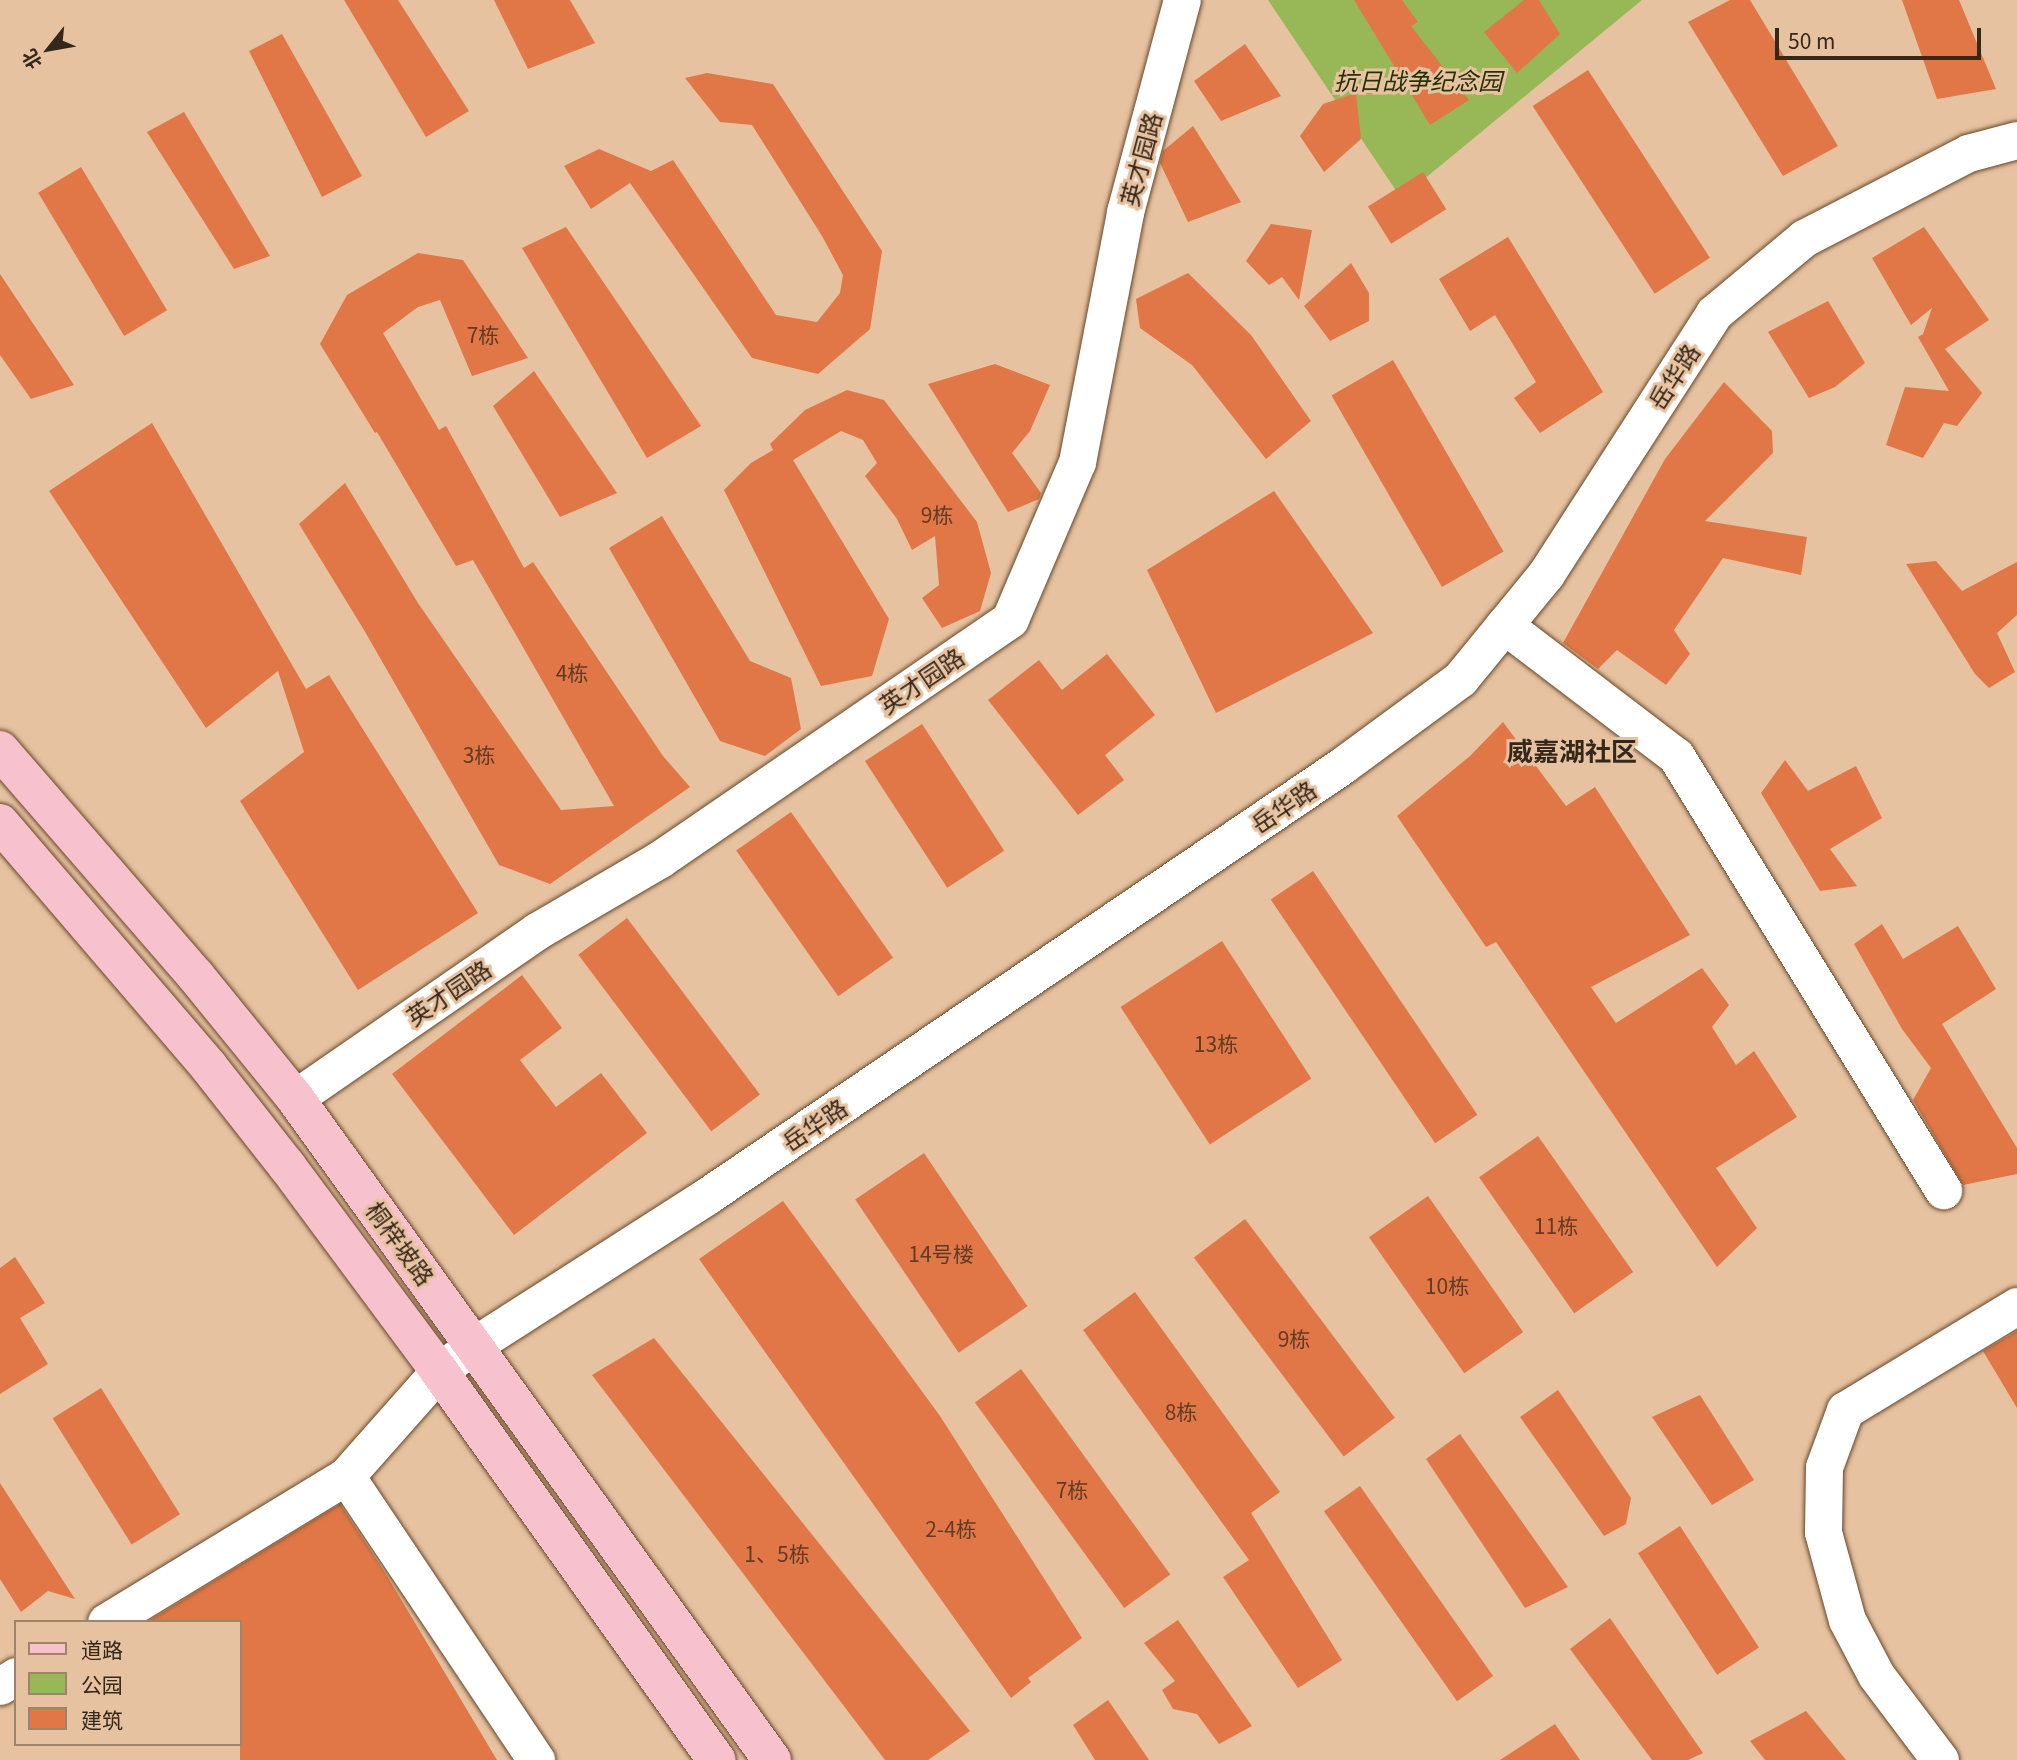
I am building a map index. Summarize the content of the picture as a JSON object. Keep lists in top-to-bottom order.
{
  "streets": {
    "main road": ["桐梓坡路"],
    "street": ["英才园路", "岳华路"]
  },
  "crossings": [
    ["英才园路", "桐梓坡路"],
    ["岳华路", "桐梓坡路"]
  ],
  "districts": ["威嘉湖社区"],
  "parks": ["抗日战争纪念园"],
  "house_numbers": [
    "7栋",
    "9栋",
    "4栋",
    "3栋",
    "13栋",
    "11栋",
    "14号楼",
    "10栋",
    "9栋",
    "8栋",
    "7栋",
    "2-4栋",
    "1、5栋"
  ],
  "legend": ["道路", "公园", "建筑"],
  "scale_bar": "50 m",
  "north": "bottom left"
}
